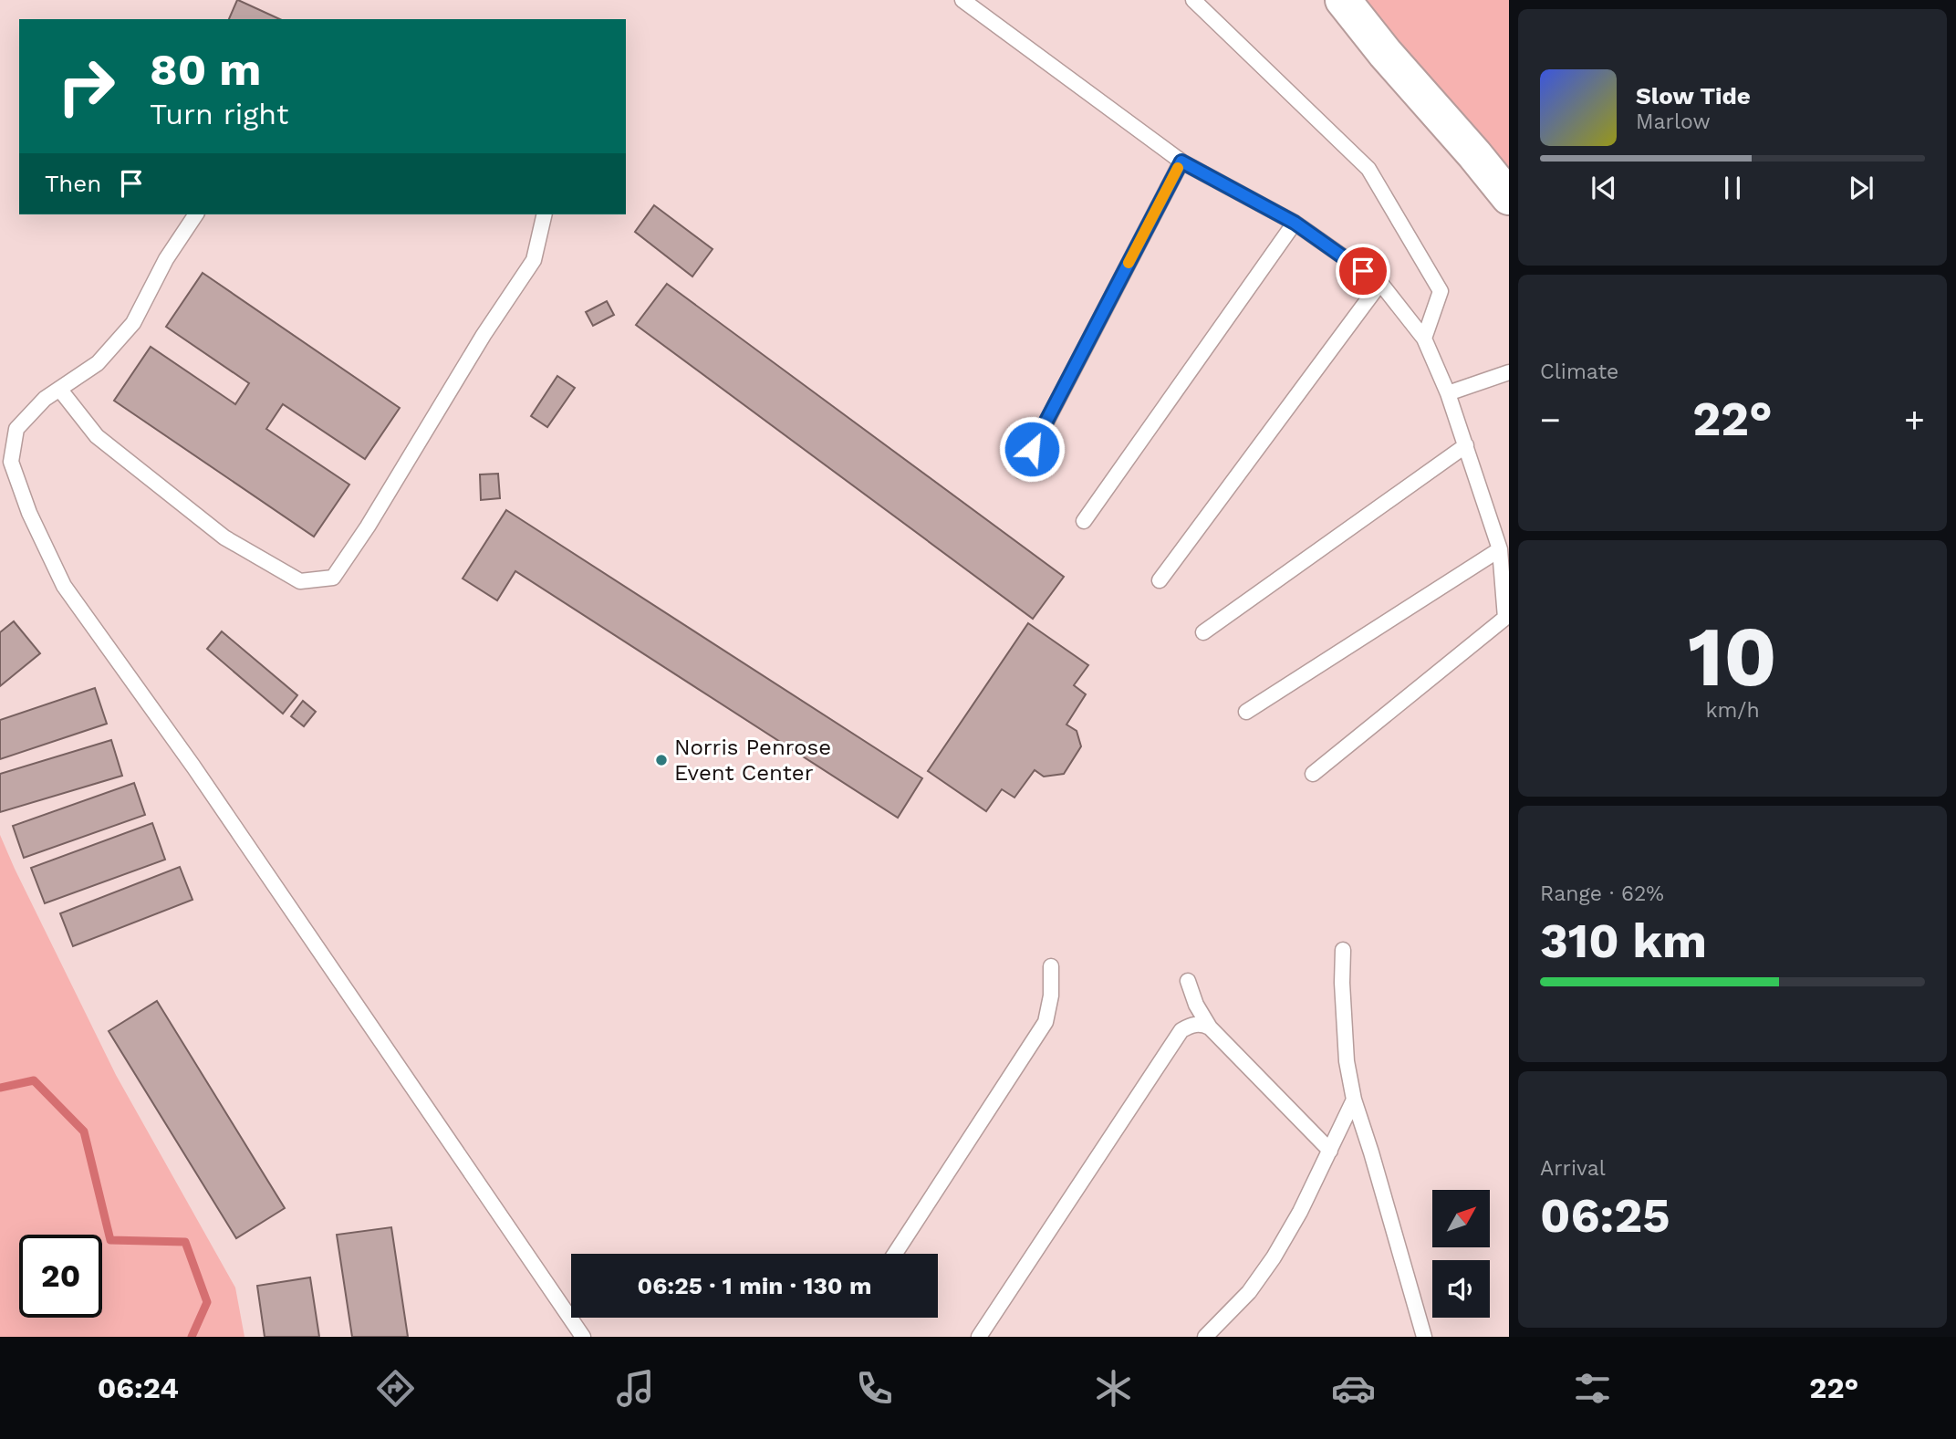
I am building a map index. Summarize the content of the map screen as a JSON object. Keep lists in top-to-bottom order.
{
  "places": ["Norris Penrose Event Center"],
  "north": "top right",
  "page": {
    "turn": ["80 m", "Turn right"],
    "song": ["Slow Tide", "Marlow"],
    "then": "Then",
    "tile": [
      "Climate",
      ["10", "km/h"],
      ["Range · 62%", "310 km"],
      ["Arrival", "06:25"]
    ],
    "heat": ["−", "22°", "+"],
    "limit": "20",
    "trip": "06:25 · 1 min · 130 m",
    "tabs": ["06:24", "22°"]
  }
}
